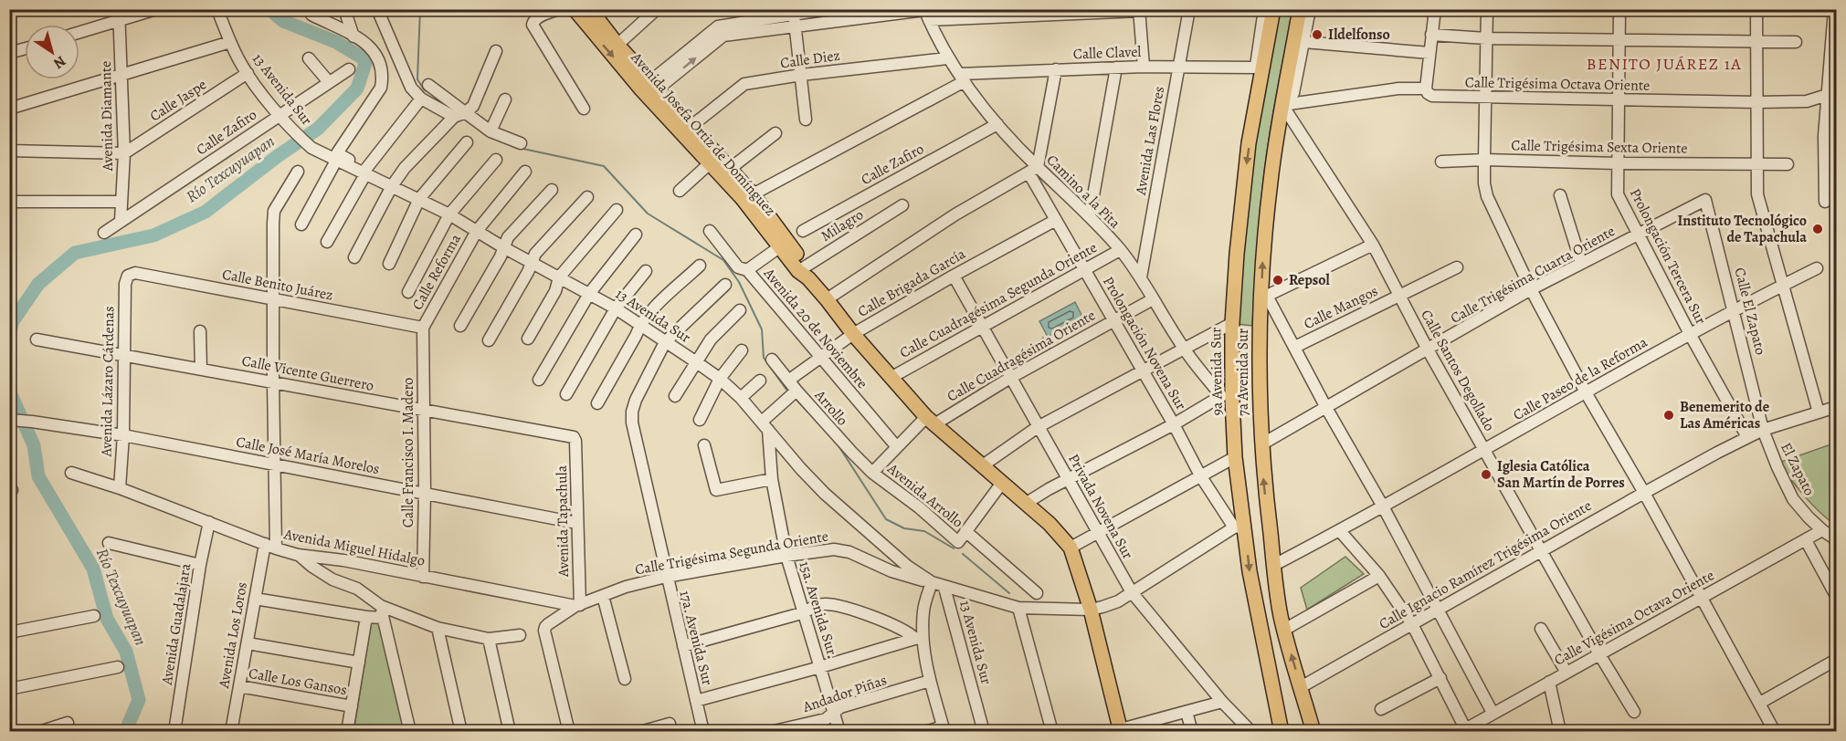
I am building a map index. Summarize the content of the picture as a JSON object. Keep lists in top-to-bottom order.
{
  "streets": {
    "main road": ["Avenida Josefa Ortiz de Domínguez", "9a Avenida Sur", "7a Avenida Sur"],
    "street": [
      "Calle Clavel",
      "Calle Diez",
      "Calle Trigésima Octava Oriente",
      "13 Avenida Sur",
      "Calle Jaspe",
      "Avenida Diamante",
      "Calle Zafiro",
      "Avenida Las Flores",
      "Calle Trigésima Sexta Oriente",
      "Camino a la Pita",
      "Milagro",
      "Prolongación Tercera Sur",
      "Calle Reforma",
      "Calle Trigésima Cuarta Oriente",
      "Calle Brigada García",
      "Calle Benito Juárez",
      "Calle Cuadragésima Segunda Oriente",
      "Calle Mangos",
      "Calle El Zapato",
      "Avenida 20 de Noviembre",
      "Prolongación Novena Sur",
      "Calle Cuadragésima Oriente",
      "Calle Santos Degollado",
      "Calle Vicente Guerrero",
      "Calle Paseo de la Reforma",
      "Avenida Lázaro Cárdenas",
      "Arrollo",
      "Calle Francisco I. Madero",
      "Calle José María Morelos",
      "El Zapato",
      "Avenida Arrollo",
      "Privada Novena Sur",
      "Avenida Tapachula",
      "Avenida Miguel Hidalgo",
      "Calle Trigésima Segunda Oriente",
      "Calle Ignacio Ramírez Trigésima Oriente",
      "15a. Avenida Sur.",
      "Calle Vigésima Octava Oriente",
      "Avenida Guadalajara",
      "Avenida Los Loros",
      "17a. Avenida Sur",
      "Calle Los Gansos",
      "Andador Piñas"
    ]
  },
  "crossings": [
    ["Calle Clavel", "Avenida Las Flores"],
    ["Calle Clavel", "Camino a la Pita"],
    ["Calle Diez", "Avenida Josefa Ortiz de Domínguez"],
    ["Calle Diez", "Camino a la Pita"],
    ["Calle Trigésima Octava Oriente", "Prolongación Tercera Sur"],
    ["Calle Trigésima Octava Oriente", "Calle Santos Degollado"],
    ["Calle Trigésima Octava Oriente", "7a Avenida Sur"],
    ["13 Avenida Sur", "Calle Jaspe"],
    ["13 Avenida Sur", "Calle Zafiro"],
    ["13 Avenida Sur", "Calle Reforma"],
    ["13 Avenida Sur", "Calle Trigésima Segunda Oriente"],
    ["13 Avenida Sur", "15a. Avenida Sur."],
    ["13 Avenida Sur", "17a. Avenida Sur"],
    ["Calle Jaspe", "Avenida Diamante"],
    ["Avenida Diamante", "Calle Zafiro"],
    ["Calle Zafiro", "Camino a la Pita"],
    ["Avenida Josefa Ortiz de Domínguez", "Milagro"],
    ["Avenida Josefa Ortiz de Domínguez", "Calle Brigada García"],
    ["Avenida Josefa Ortiz de Domínguez", "Calle Cuadragésima Segunda Oriente"],
    ["Avenida Josefa Ortiz de Domínguez", "Calle Cuadragésima Oriente"],
    ["Avenida Las Flores", "Camino a la Pita"],
    ["Calle Trigésima Sexta Oriente", "Prolongación Tercera Sur"],
    ["Camino a la Pita", "Calle Cuadragésima Segunda Oriente"],
    ["Camino a la Pita", "Prolongación Novena Sur"],
    ["Camino a la Pita", "Calle Cuadragésima Oriente"],
    ["Camino a la Pita", "9a Avenida Sur"],
    ["Prolongación Tercera Sur", "Calle Trigésima Cuarta Oriente"],
    ["Prolongación Tercera Sur", "Calle Paseo de la Reforma"],
    ["Prolongación Tercera Sur", "Calle Ignacio Ramírez Trigésima Oriente"],
    ["Calle Reforma", "Calle Benito Juárez"],
    ["Calle Reforma", "Calle Francisco I. Madero"],
    ["Calle Trigésima Cuarta Oriente", "Calle El Zapato"],
    ["Calle Trigésima Cuarta Oriente", "Calle Santos Degollado"],
    ["Calle Trigésima Cuarta Oriente", "7a Avenida Sur"],
    ["Calle Brigada García", "Avenida 20 de Noviembre"],
    ["Calle Brigada García", "Prolongación Novena Sur"],
    ["Calle Brigada García", "Arrollo"],
    ["Calle Brigada García", "Privada Novena Sur"],
    ["Calle Benito Juárez", "Avenida Lázaro Cárdenas"],
    ["Calle Benito Juárez", "Calle Francisco I. Madero"],
    ["Calle Cuadragésima Segunda Oriente", "Prolongación Novena Sur"],
    ["Calle Cuadragésima Segunda Oriente", "Privada Novena Sur"],
    ["Calle Mangos", "Calle Santos Degollado"],
    ["Calle El Zapato", "Calle Paseo de la Reforma"],
    ["Calle El Zapato", "El Zapato"],
    ["Calle El Zapato", "Calle Ignacio Ramírez Trigésima Oriente"],
    ["Avenida 20 de Noviembre", "Calle Cuadragésima Oriente"],
    ["Prolongación Novena Sur", "Calle Cuadragésima Oriente"],
    ["Prolongación Novena Sur", "9a Avenida Sur"],
    ["Calle Cuadragésima Oriente", "Arrollo"],
    ["Calle Cuadragésima Oriente", "Avenida Arrollo"],
    ["Calle Cuadragésima Oriente", "Privada Novena Sur"],
    ["Calle Santos Degollado", "7a Avenida Sur"],
    ["Calle Santos Degollado", "Calle Paseo de la Reforma"],
    ["Calle Santos Degollado", "Calle Ignacio Ramírez Trigésima Oriente"],
    ["Calle Santos Degollado", "Calle Vigésima Octava Oriente"],
    ["7a Avenida Sur", "Calle Paseo de la Reforma"],
    ["7a Avenida Sur", "Calle Ignacio Ramírez Trigésima Oriente"],
    ["Calle Vicente Guerrero", "Avenida Lázaro Cárdenas"],
    ["Calle Vicente Guerrero", "Calle Francisco I. Madero"],
    ["Calle Vicente Guerrero", "Avenida Tapachula"],
    ["Avenida Lázaro Cárdenas", "Calle José María Morelos"],
    ["Avenida Lázaro Cárdenas", "Avenida Miguel Hidalgo"],
    ["Arrollo", "Avenida Arrollo"],
    ["Calle Francisco I. Madero", "Calle José María Morelos"],
    ["Calle Francisco I. Madero", "Avenida Miguel Hidalgo"],
    ["Calle José María Morelos", "Avenida Tapachula"],
    ["El Zapato", "Calle Ignacio Ramírez Trigésima Oriente"],
    ["El Zapato", "Calle Vigésima Octava Oriente"],
    ["Avenida Tapachula", "Avenida Miguel Hidalgo"],
    ["Avenida Tapachula", "Calle Trigésima Segunda Oriente"],
    ["Avenida Miguel Hidalgo", "Calle Trigésima Segunda Oriente"],
    ["Avenida Miguel Hidalgo", "Avenida Guadalajara"],
    ["Avenida Miguel Hidalgo", "Avenida Los Loros"],
    ["Calle Trigésima Segunda Oriente", "15a. Avenida Sur."],
    ["Calle Trigésima Segunda Oriente", "17a. Avenida Sur"],
    ["15a. Avenida Sur.", "Andador Piñas"],
    ["Avenida Los Loros", "Calle Los Gansos"]
  ],
  "one_way": ["9a Avenida Sur", "7a Avenida Sur"],
  "districts": ["BENITO JUÁREZ 1A"],
  "water": ["Río Texcuyuapan"],
  "places": [
    "Ildelfonso",
    "Instituto Tecnológico de Tapachula",
    "Repsol",
    "Benemerito de Las Américas",
    "Iglesia Católica San Martín de Porres"
  ],
  "north": "bottom right"
}
